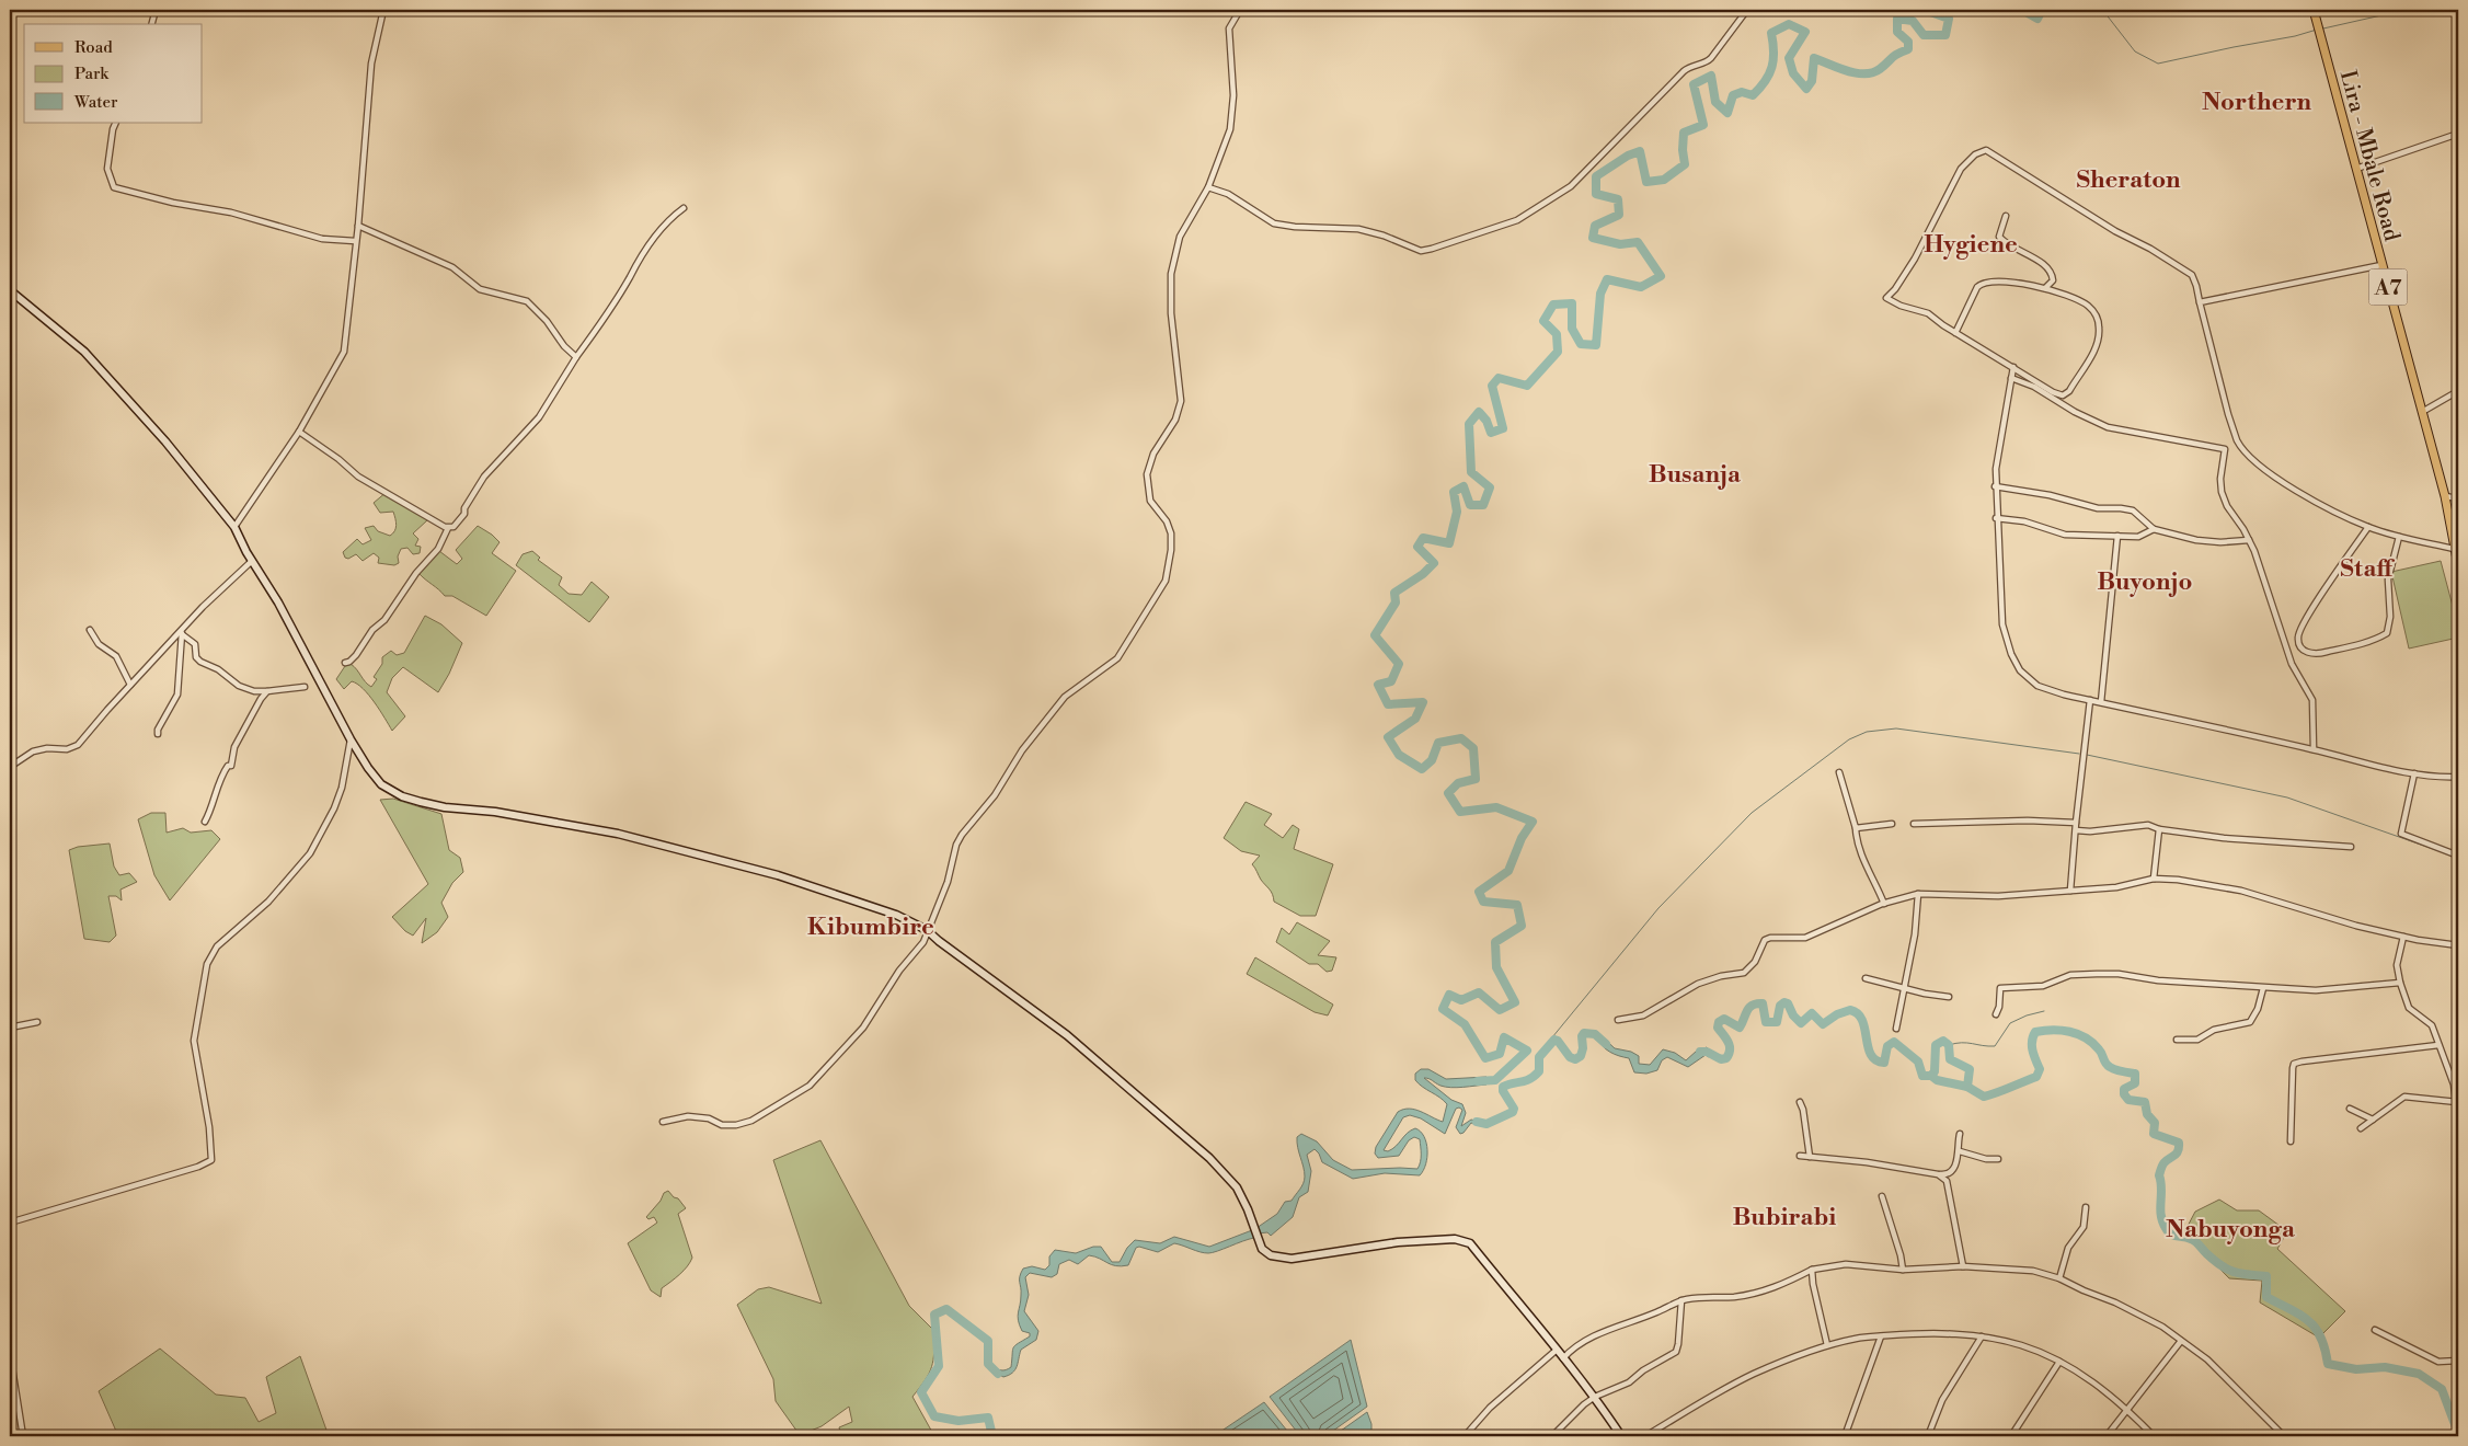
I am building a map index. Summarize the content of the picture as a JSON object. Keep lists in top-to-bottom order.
{
  "streets": {
    "main road": ["Lira - Mbale Road", "A7"]
  },
  "districts": [
    "Northern",
    "Sheraton",
    "Hygiene",
    "Busanja",
    "Staff",
    "Buyonjo",
    "Kibumbire",
    "Bubirabi",
    "Nabuyonga"
  ],
  "legend": ["Road", "Park", "Water"]
}
